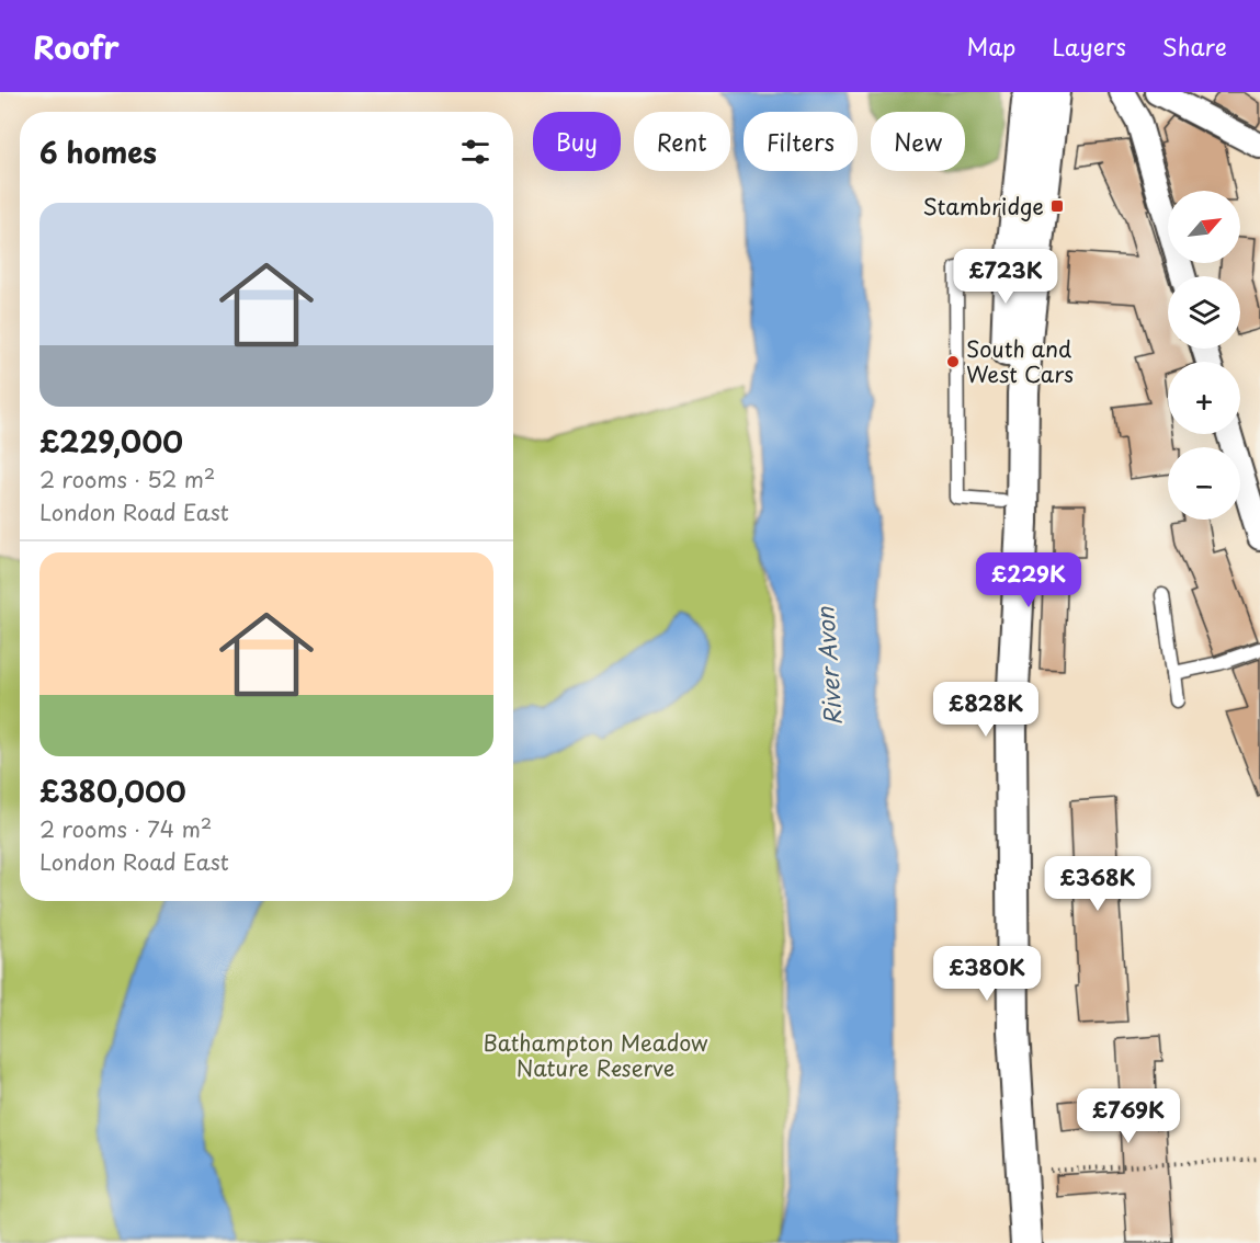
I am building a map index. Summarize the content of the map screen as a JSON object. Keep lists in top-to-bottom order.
{
  "water": ["River Avon"],
  "parks": ["Bathampton Meadow Nature Reserve"],
  "places": {
    "transit": ["Stambridge"],
    "other": ["South and West Cars"]
  },
  "north": "top right",
  "page": {
    "header": "Roofr",
    "nav": ["Map", "Layers", "Share"],
    "chip": [
      "Buy",
      "Rent",
      "Filters",
      "New"
    ],
    "heading": "6 homes",
    "map_buttons": ["+", "−"],
    "list": [
      {
        "name": "£229,000",
        "note": "2 rooms · 52 m² · London Road East"
      },
      {
        "name": "£380,000",
        "note": "2 rooms · 74 m² · London Road East"
      }
    ],
    "price": [
      "£723K",
      "£229K",
      "£828K",
      "£368K",
      "£380K",
      "£769K"
    ]
  }
}
